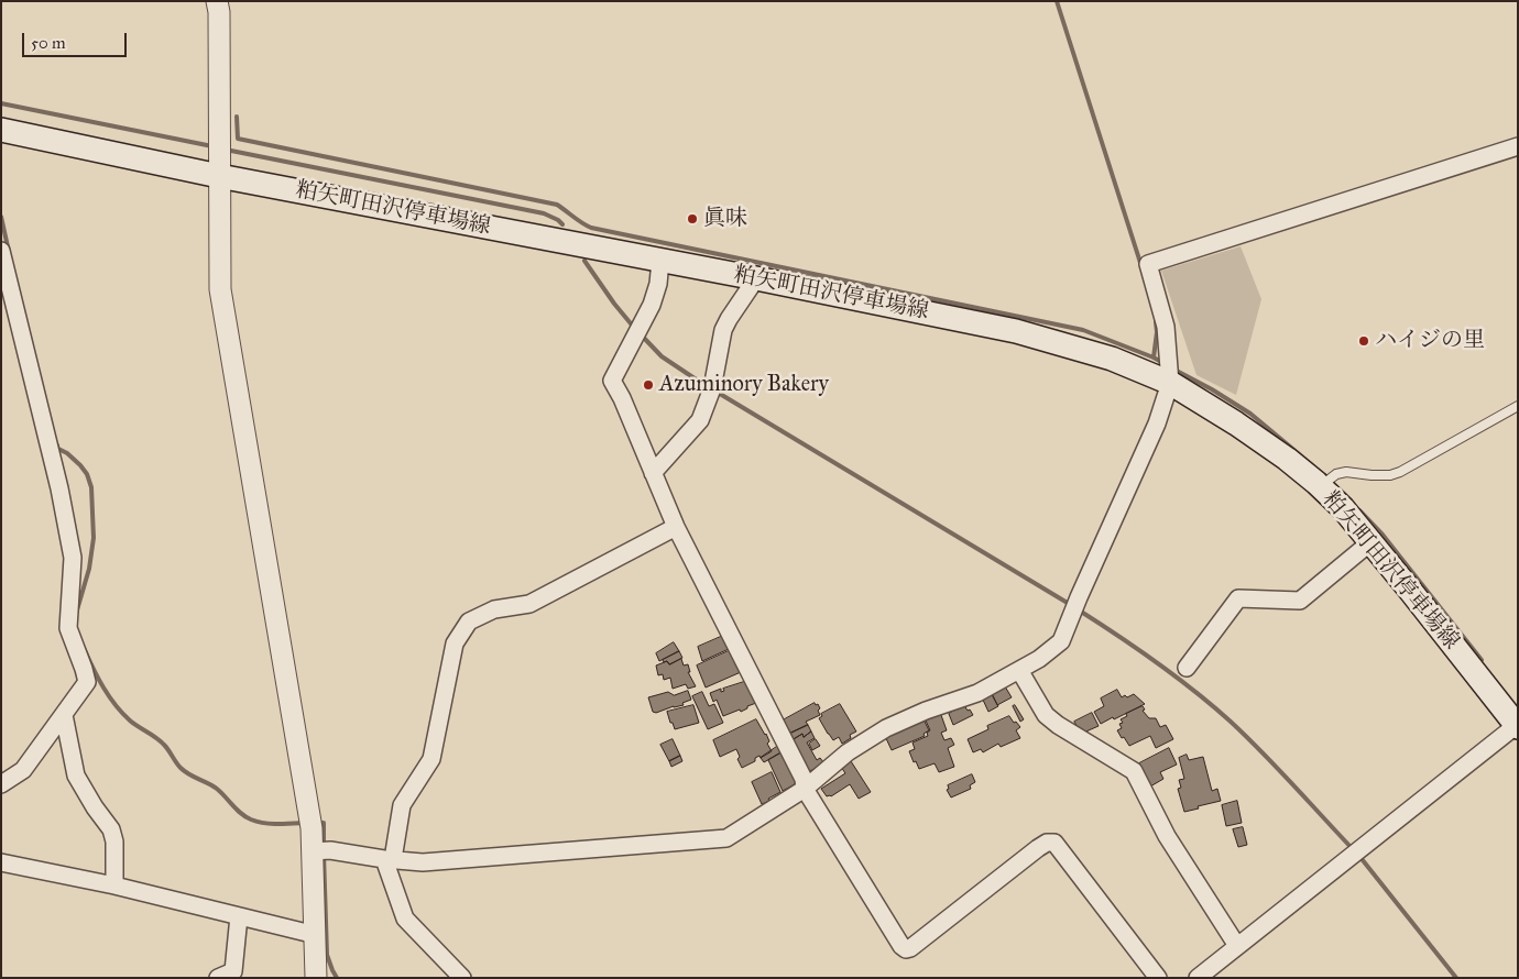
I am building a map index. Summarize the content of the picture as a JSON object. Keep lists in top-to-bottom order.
{
  "streets": {
    "main road": ["粕矢町田沢停車場線"]
  },
  "places": ["眞味", "ハイジの里", "Azuminory Bakery"],
  "scale_bar": "50 m"
}
